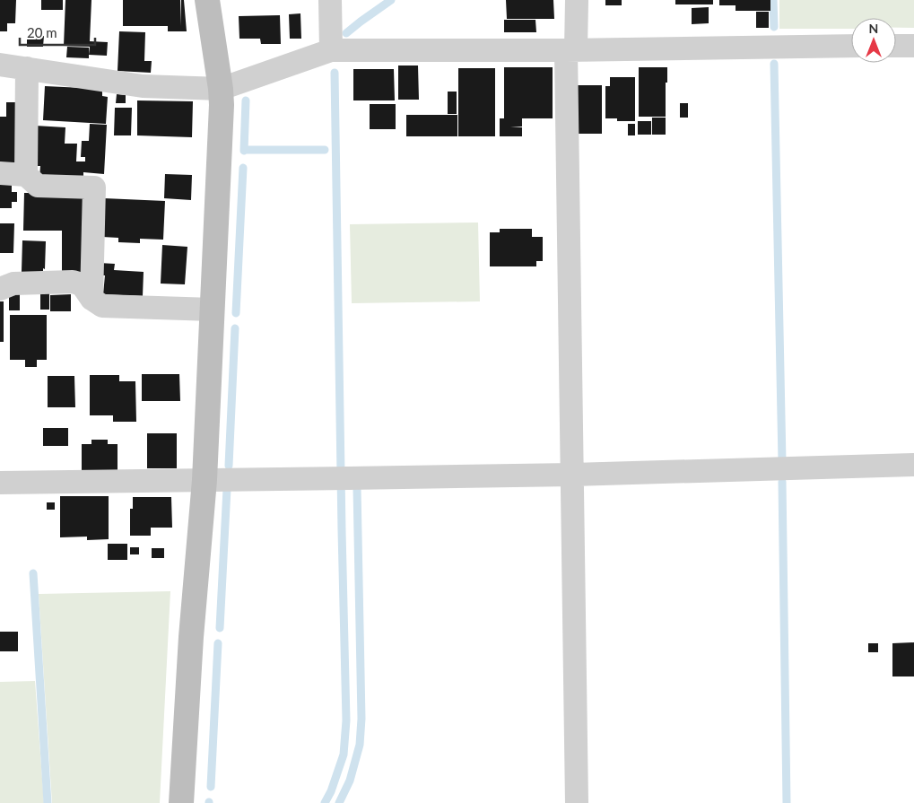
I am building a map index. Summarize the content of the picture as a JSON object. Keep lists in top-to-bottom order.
{
  "scale_bar": "20 m",
  "north": "top"
}
